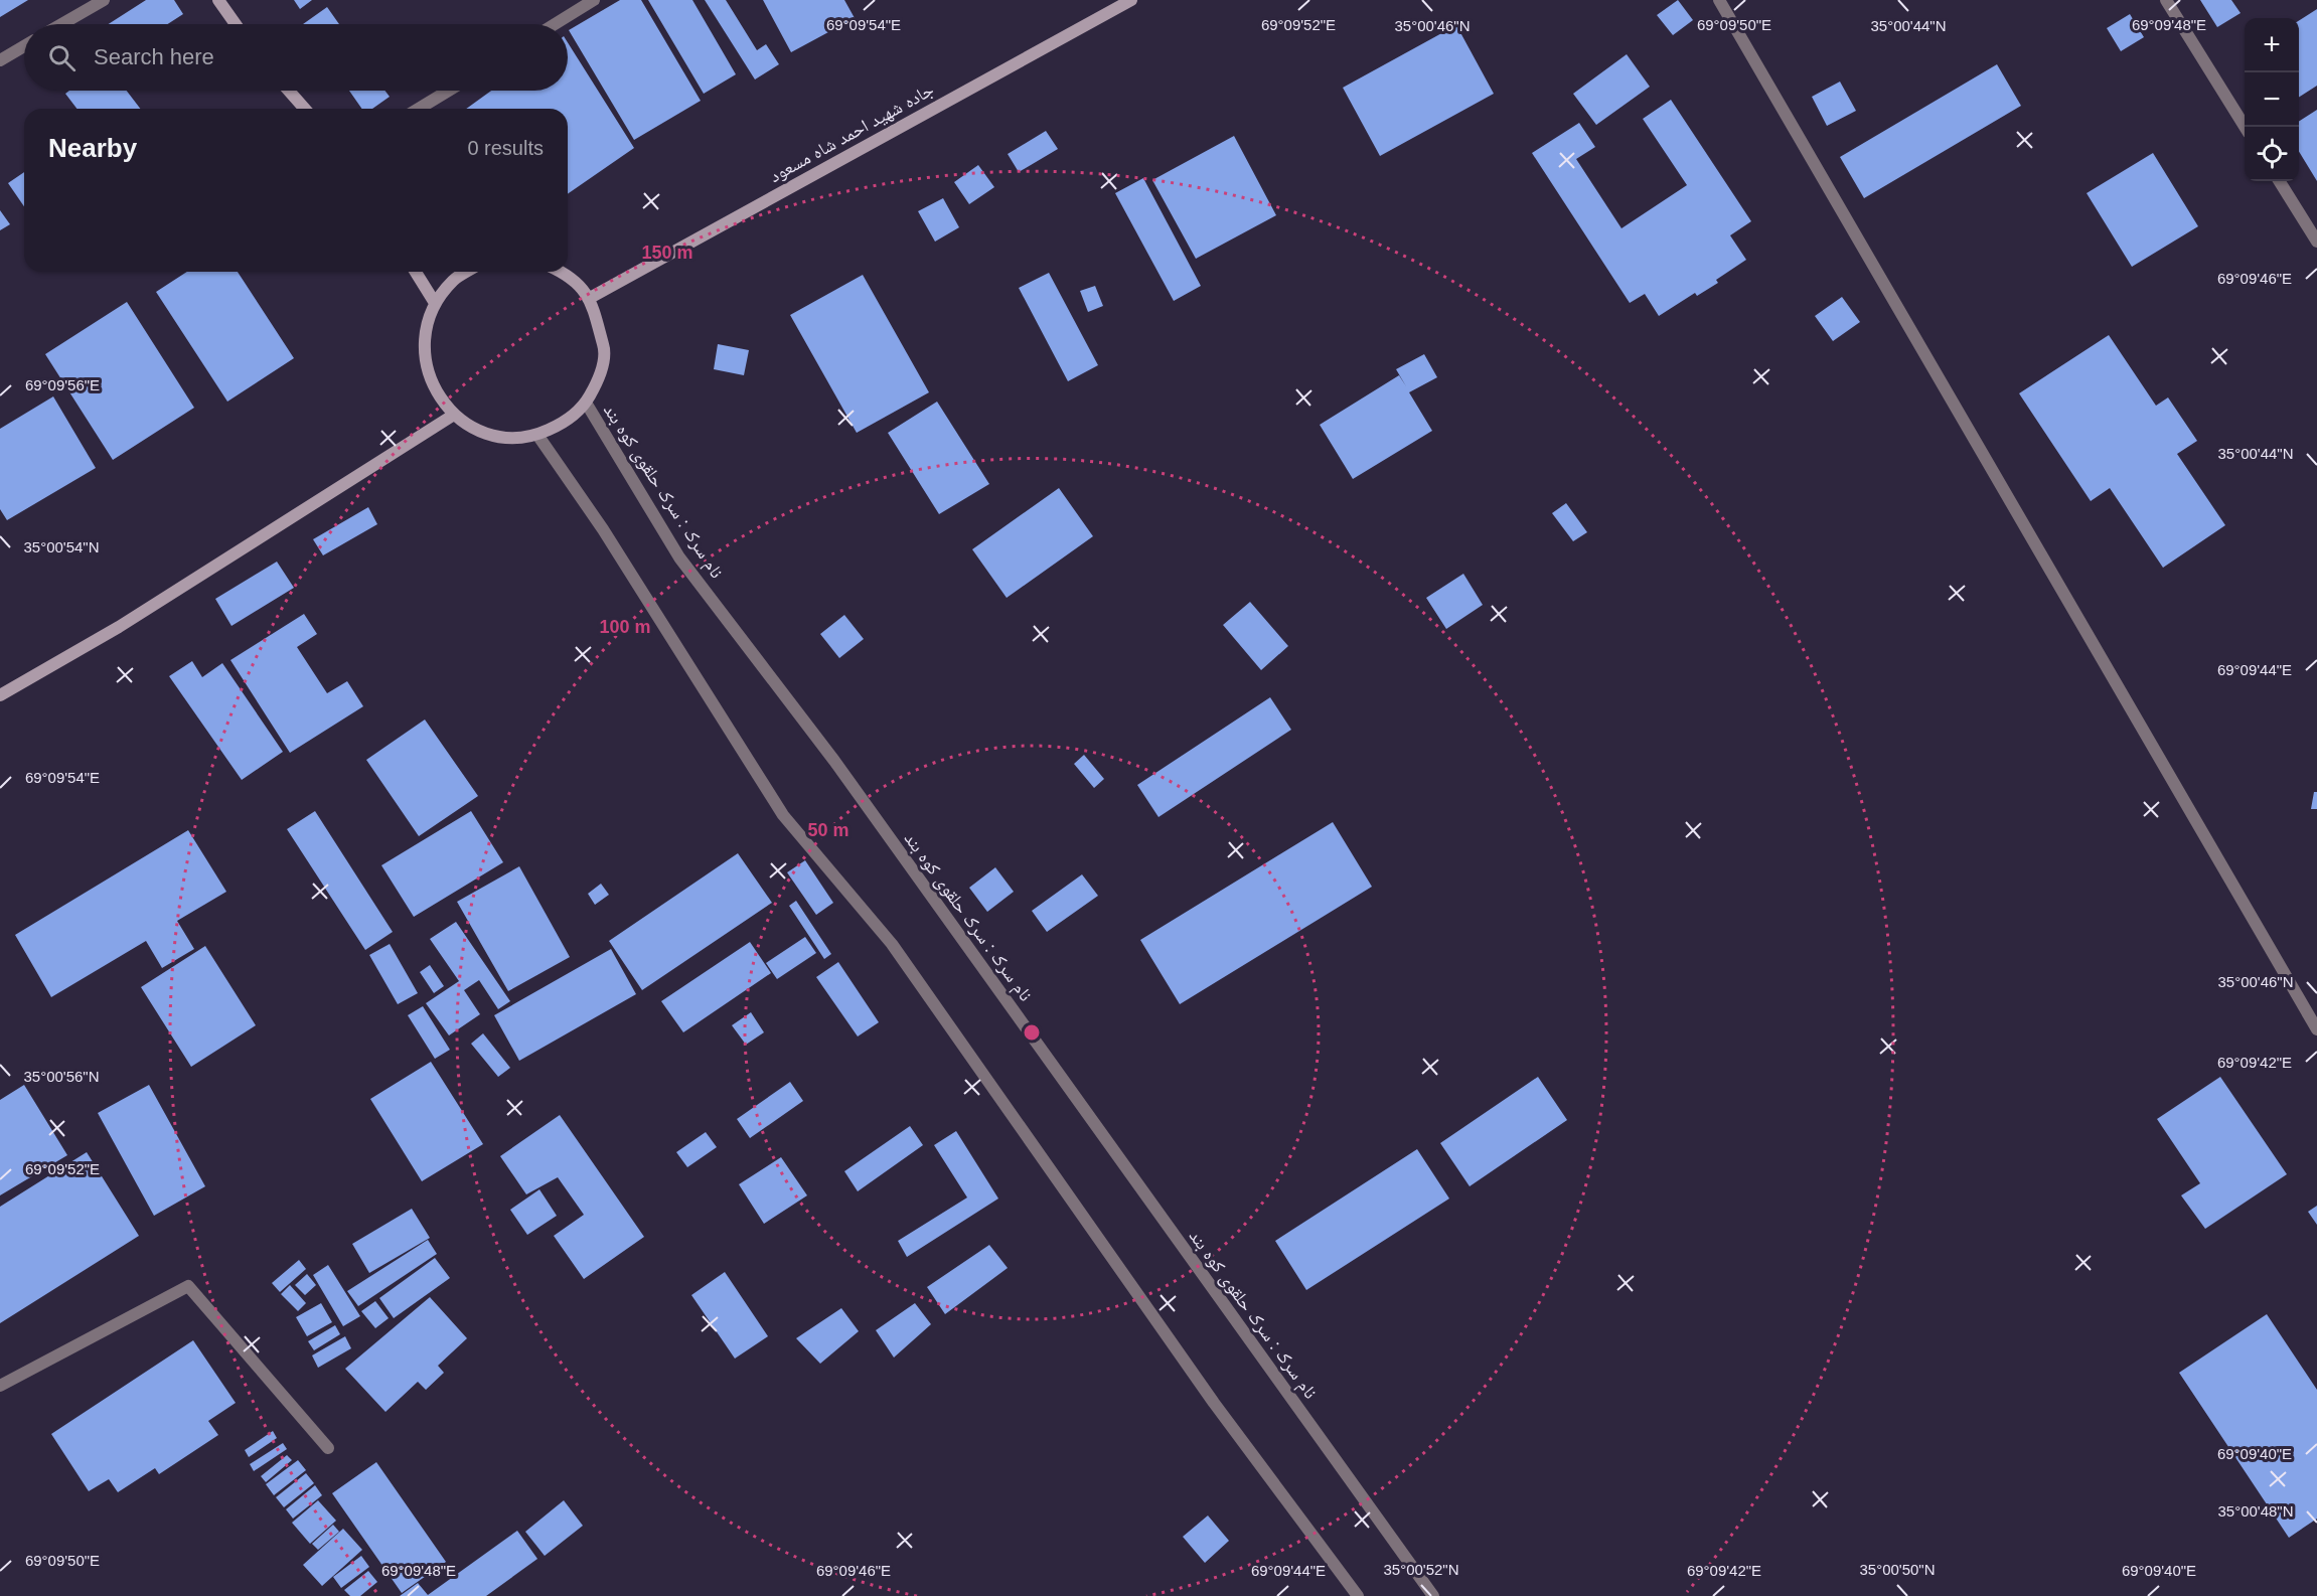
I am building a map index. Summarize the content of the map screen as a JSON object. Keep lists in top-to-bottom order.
{
  "streets": {
    "main road": ["جاده شهيد احمد شاه مسعود"],
    "street": ["نام سرک : سرک حلقوی کوه بند"]
  },
  "page": {
    "map_buttons": ["+", "−"],
    "search": "Search here",
    "heading": ["Nearby", "0 results"]
  },
  "coordinates": [
    "69°09'54\"E",
    "69°09'52\"E",
    "69°09'50\"E",
    "69°09'48\"E",
    "35°00'46\"N",
    "35°00'44\"N",
    "69°09'46\"E",
    "69°09'56\"E",
    "35°00'54\"N",
    "69°09'44\"E",
    "69°09'42\"E",
    "35°00'56\"N",
    "69°09'40\"E",
    "35°00'48\"N",
    "35°00'52\"N",
    "35°00'50\"N"
  ],
  "rings": ["150 m", "100 m", "50 m"]
}
